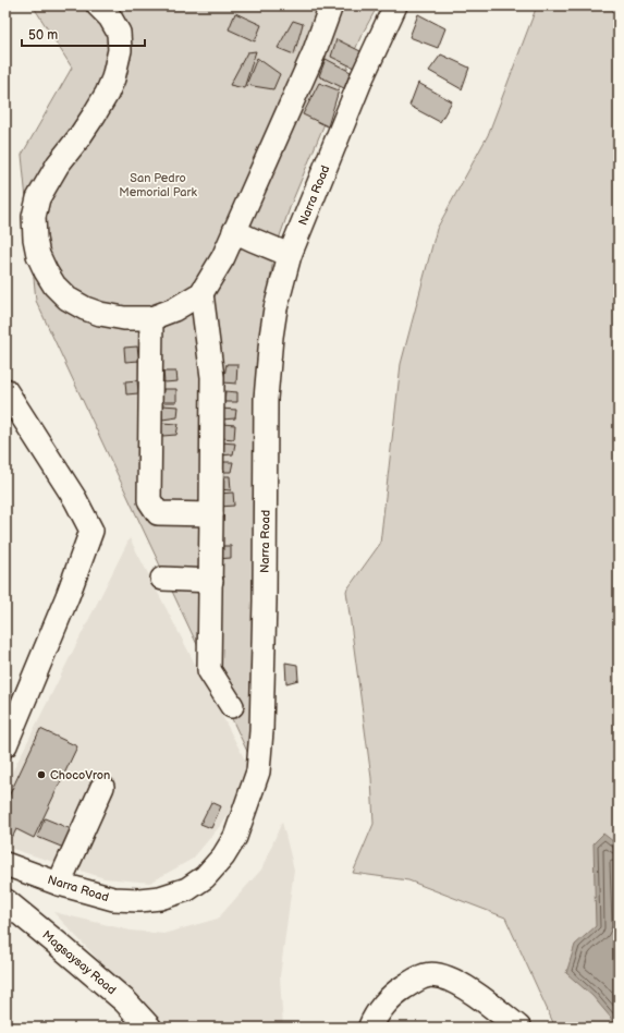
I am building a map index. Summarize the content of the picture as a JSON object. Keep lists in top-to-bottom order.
{
  "streets": {
    "main road": ["Magsaysay Road"],
    "street": ["Narra Road"]
  },
  "parks": ["San Pedro Memorial Park"],
  "places": ["ChocoVron"],
  "scale_bar": "50 m"
}
